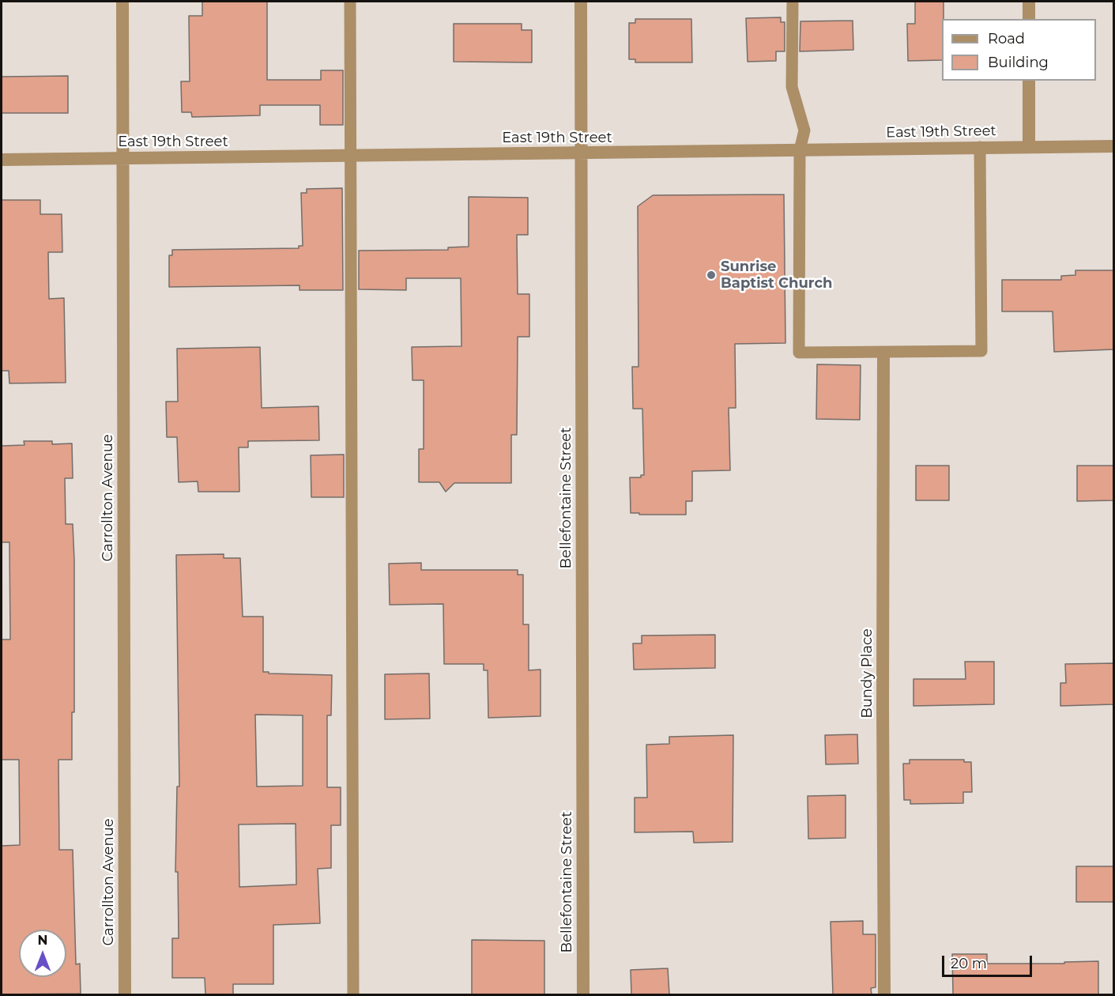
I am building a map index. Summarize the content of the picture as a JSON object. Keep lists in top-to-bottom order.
{
  "streets": {
    "street": [
      "East 19th Street",
      "Carrollton Avenue",
      "Bellefontaine Street",
      "Bundy Place"
    ]
  },
  "crossings": [
    ["East 19th Street", "Carrollton Avenue"],
    ["East 19th Street", "Bellefontaine Street"]
  ],
  "places": ["Sunrise Baptist Church"],
  "legend": ["Road", "Building"],
  "scale_bar": "20 m",
  "north": "top"
}
